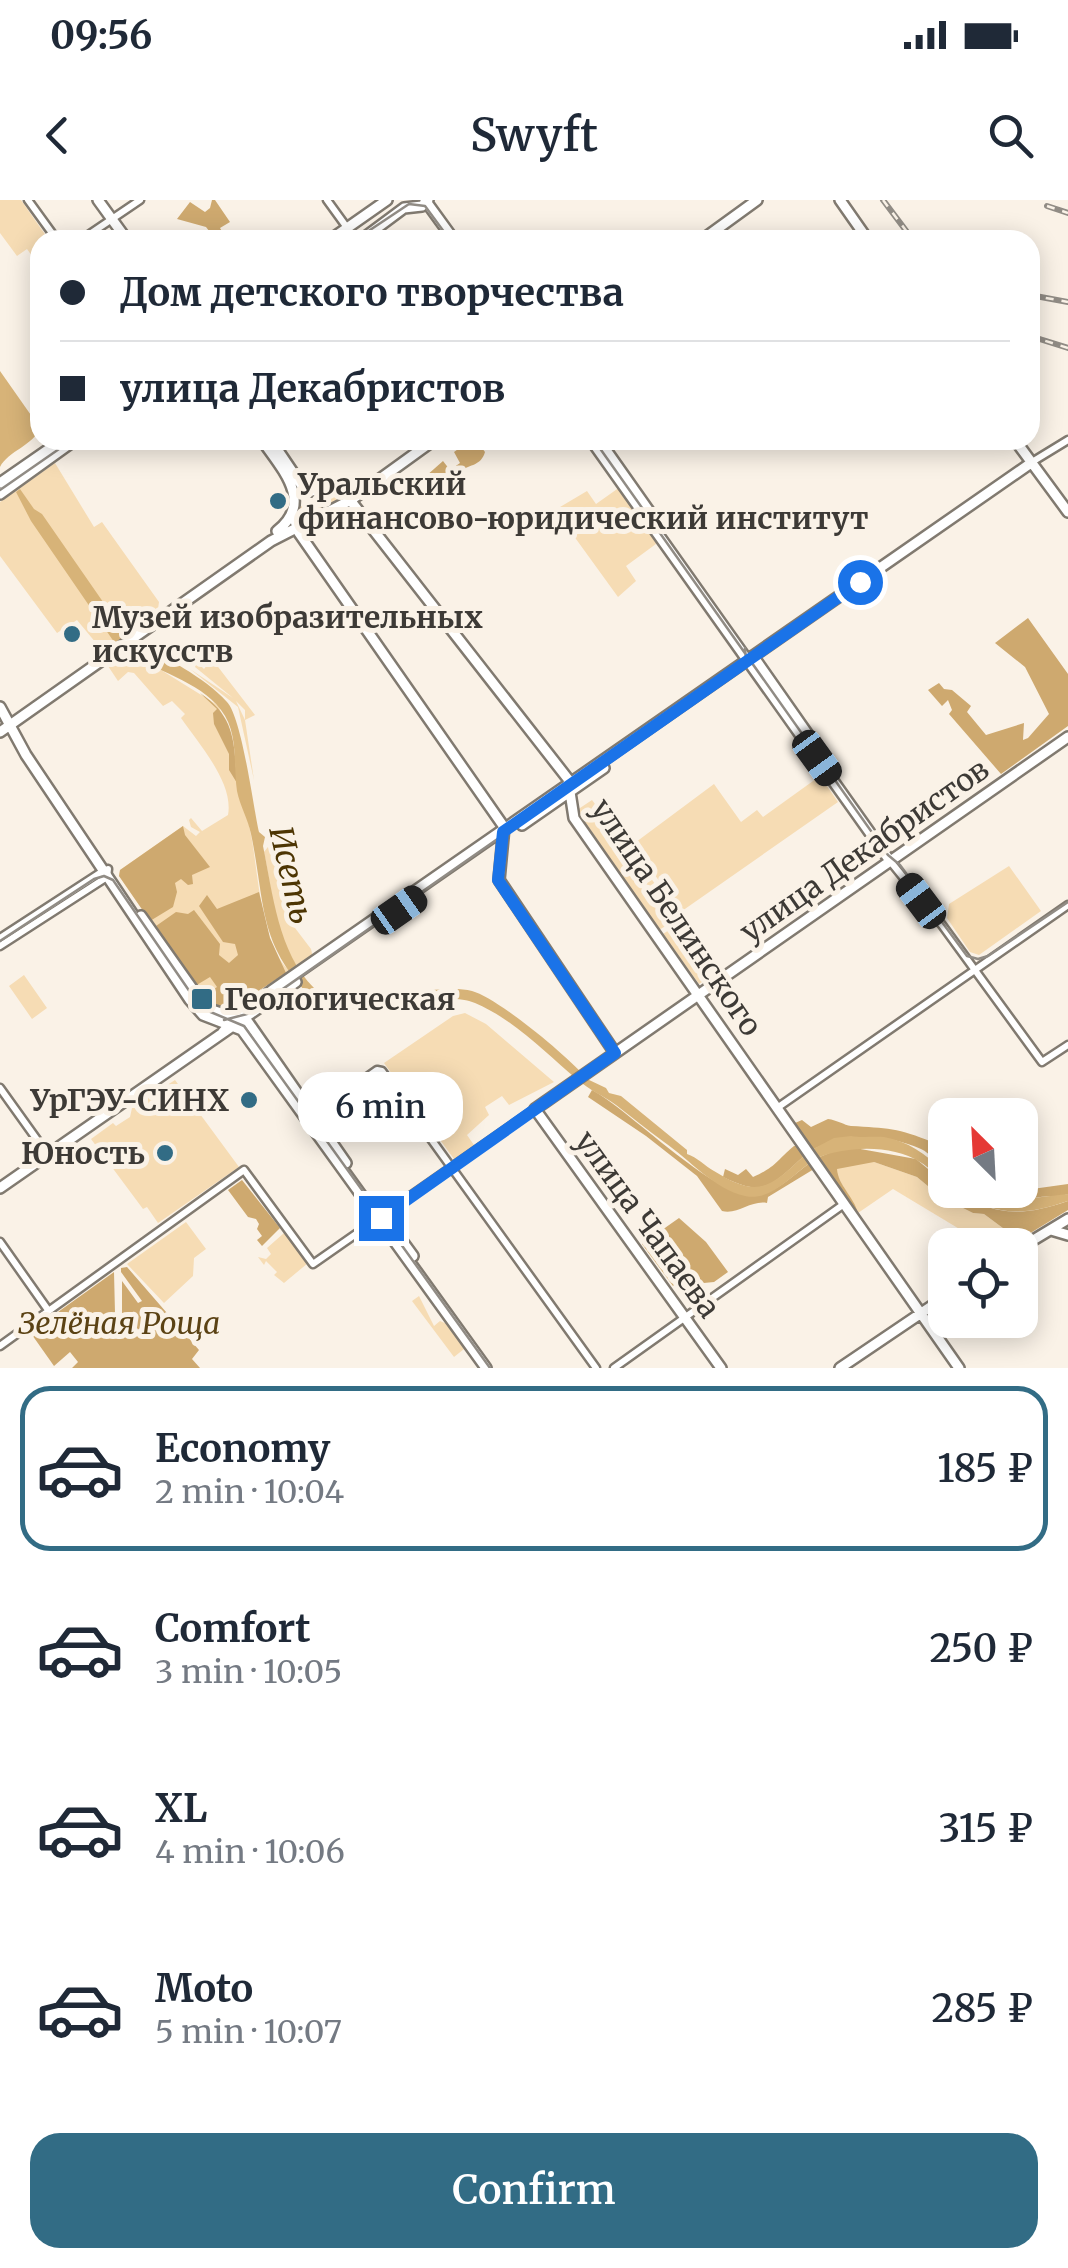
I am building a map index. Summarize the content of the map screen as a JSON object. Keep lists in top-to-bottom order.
{
  "streets": {
    "main road": ["улица Декабристов", "улица Белинского", "улица Чапаева"]
  },
  "crossings": [
    ["улица Декабристов", "улица Белинского"],
    ["улица Декабристов", "улица Чапаева"]
  ],
  "water": ["Исеть"],
  "parks": ["Зелёная Роща"],
  "places": {
    "other": [
      "Уральский финансово-юридический институт",
      "Музей изобразительных искусств",
      "УрГЭУ-СИНХ",
      "Юность"
    ],
    "transit": ["Геологическая"]
  },
  "north": "top left",
  "page": {
    "status": "09:56",
    "header": "Swyft",
    "banner": ["Дом детского творчества", "улица Декабристов"],
    "bubble": "6 min",
    "list": [
      {
        "name": "Economy",
        "note": "2 min · 10:04",
        "value": "185 ₽"
      },
      {
        "name": "Comfort",
        "note": "3 min · 10:05",
        "value": "250 ₽"
      },
      {
        "name": "XL",
        "note": "4 min · 10:06",
        "value": "315 ₽"
      },
      {
        "name": "Moto",
        "note": "5 min · 10:07",
        "value": "285 ₽"
      }
    ],
    "buttons": "Confirm"
  }
}
